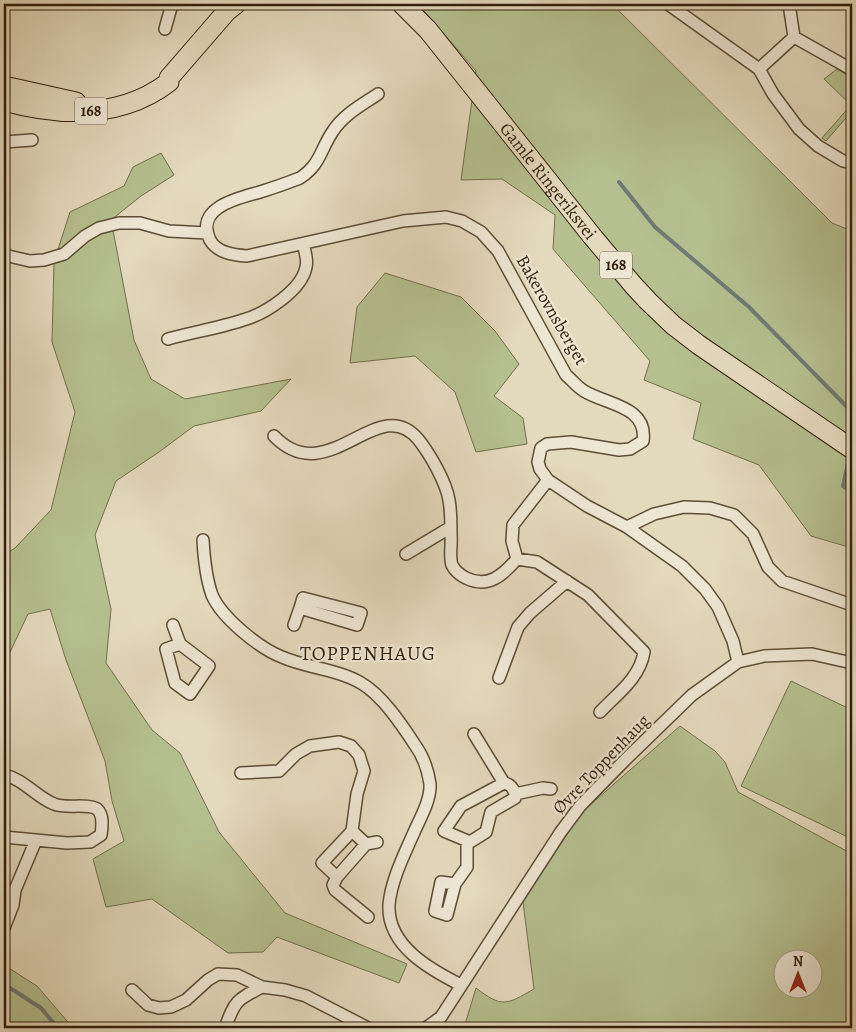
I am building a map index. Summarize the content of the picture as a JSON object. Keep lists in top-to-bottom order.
{
  "streets": {
    "main road": ["168", "Gamle Ringeriksvei"],
    "street": ["Bakerovnsberget", "Øvre Toppenhaug"]
  },
  "districts": ["TOPPENHAUG"],
  "north": "top"
}
